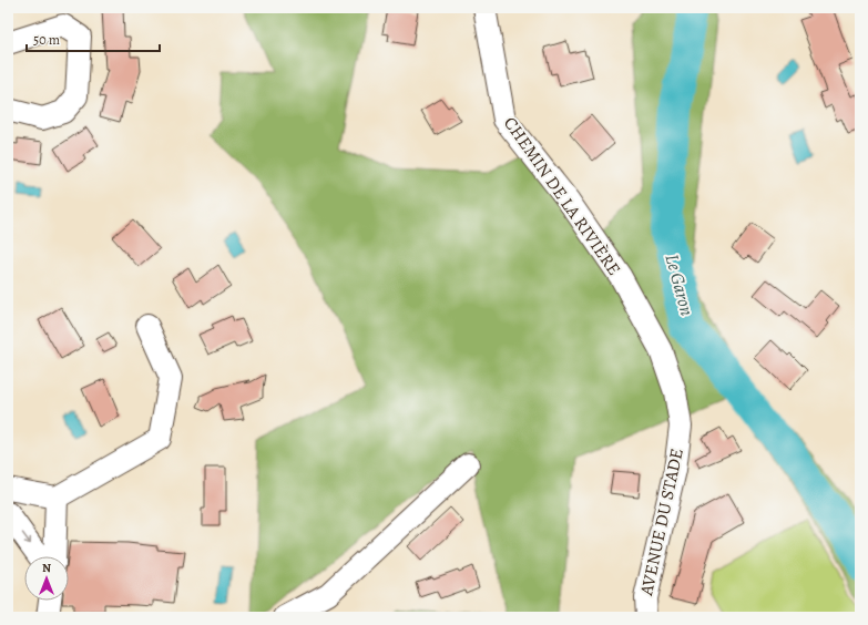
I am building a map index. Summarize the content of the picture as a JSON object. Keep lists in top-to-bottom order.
{
  "streets": {
    "street": ["CHEMIN DE LA RIVIÈRE", "AVENUE DU STADE"]
  },
  "crossings": [
    ["CHEMIN DE LA RIVIÈRE", "AVENUE DU STADE"]
  ],
  "water": ["Le Garon"],
  "scale_bar": "50 m",
  "north": "top"
}
